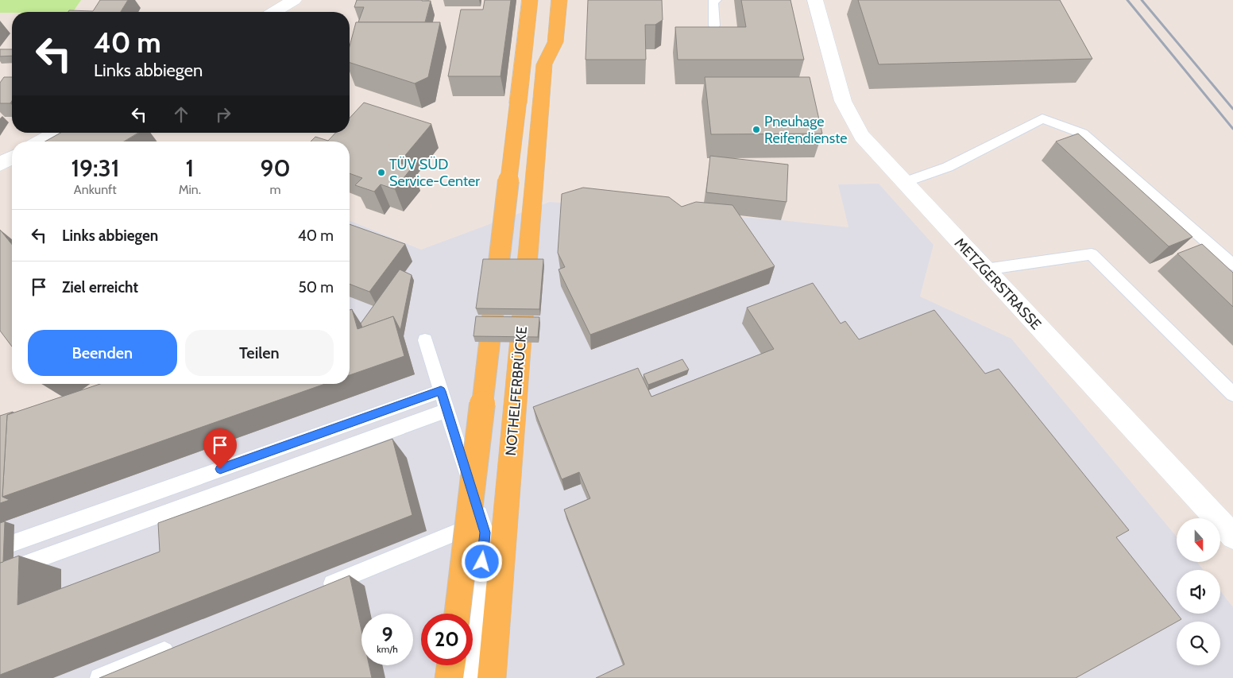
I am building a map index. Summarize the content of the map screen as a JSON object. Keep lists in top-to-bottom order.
{
  "streets": {
    "main road": ["NOTHELFERBRÜCKE"],
    "street": ["METZGERSTRASSE"]
  },
  "places": ["Pneuhage Reifendienste", "TÜV SÜD Service-Center"],
  "north": "bottom",
  "page": {
    "turn": ["40 m", "Links abbiegen"],
    "eta": [
      "19:31",
      "Ankunft",
      "1",
      "Min.",
      "90",
      "m"
    ],
    "list": [
      {
        "name": "Links abbiegen",
        "value": "40 m"
      },
      {
        "name": "Ziel erreicht",
        "value": "50 m"
      }
    ],
    "buttons": ["Beenden", "Teilen"],
    "speed": "9 km/h",
    "limit": "20"
  }
}
